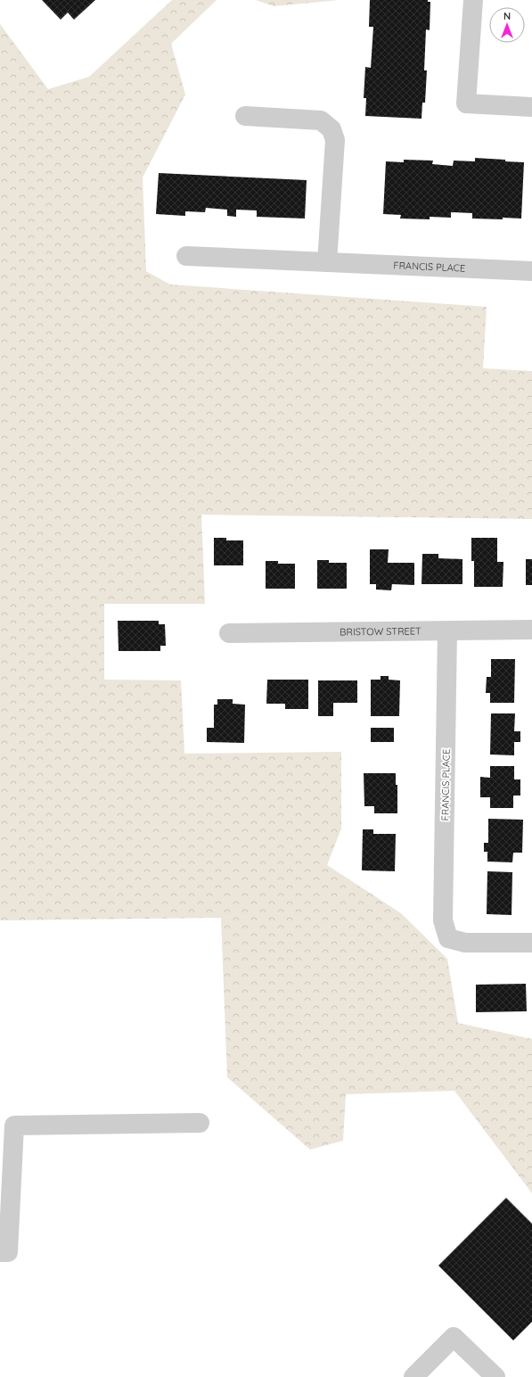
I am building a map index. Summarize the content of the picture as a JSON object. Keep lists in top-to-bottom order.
{
  "streets": {
    "street": ["FRANCIS PLACE", "BRISTOW STREET"]
  },
  "crossings": [
    ["FRANCIS PLACE", "BRISTOW STREET"]
  ],
  "north": "top"
}
